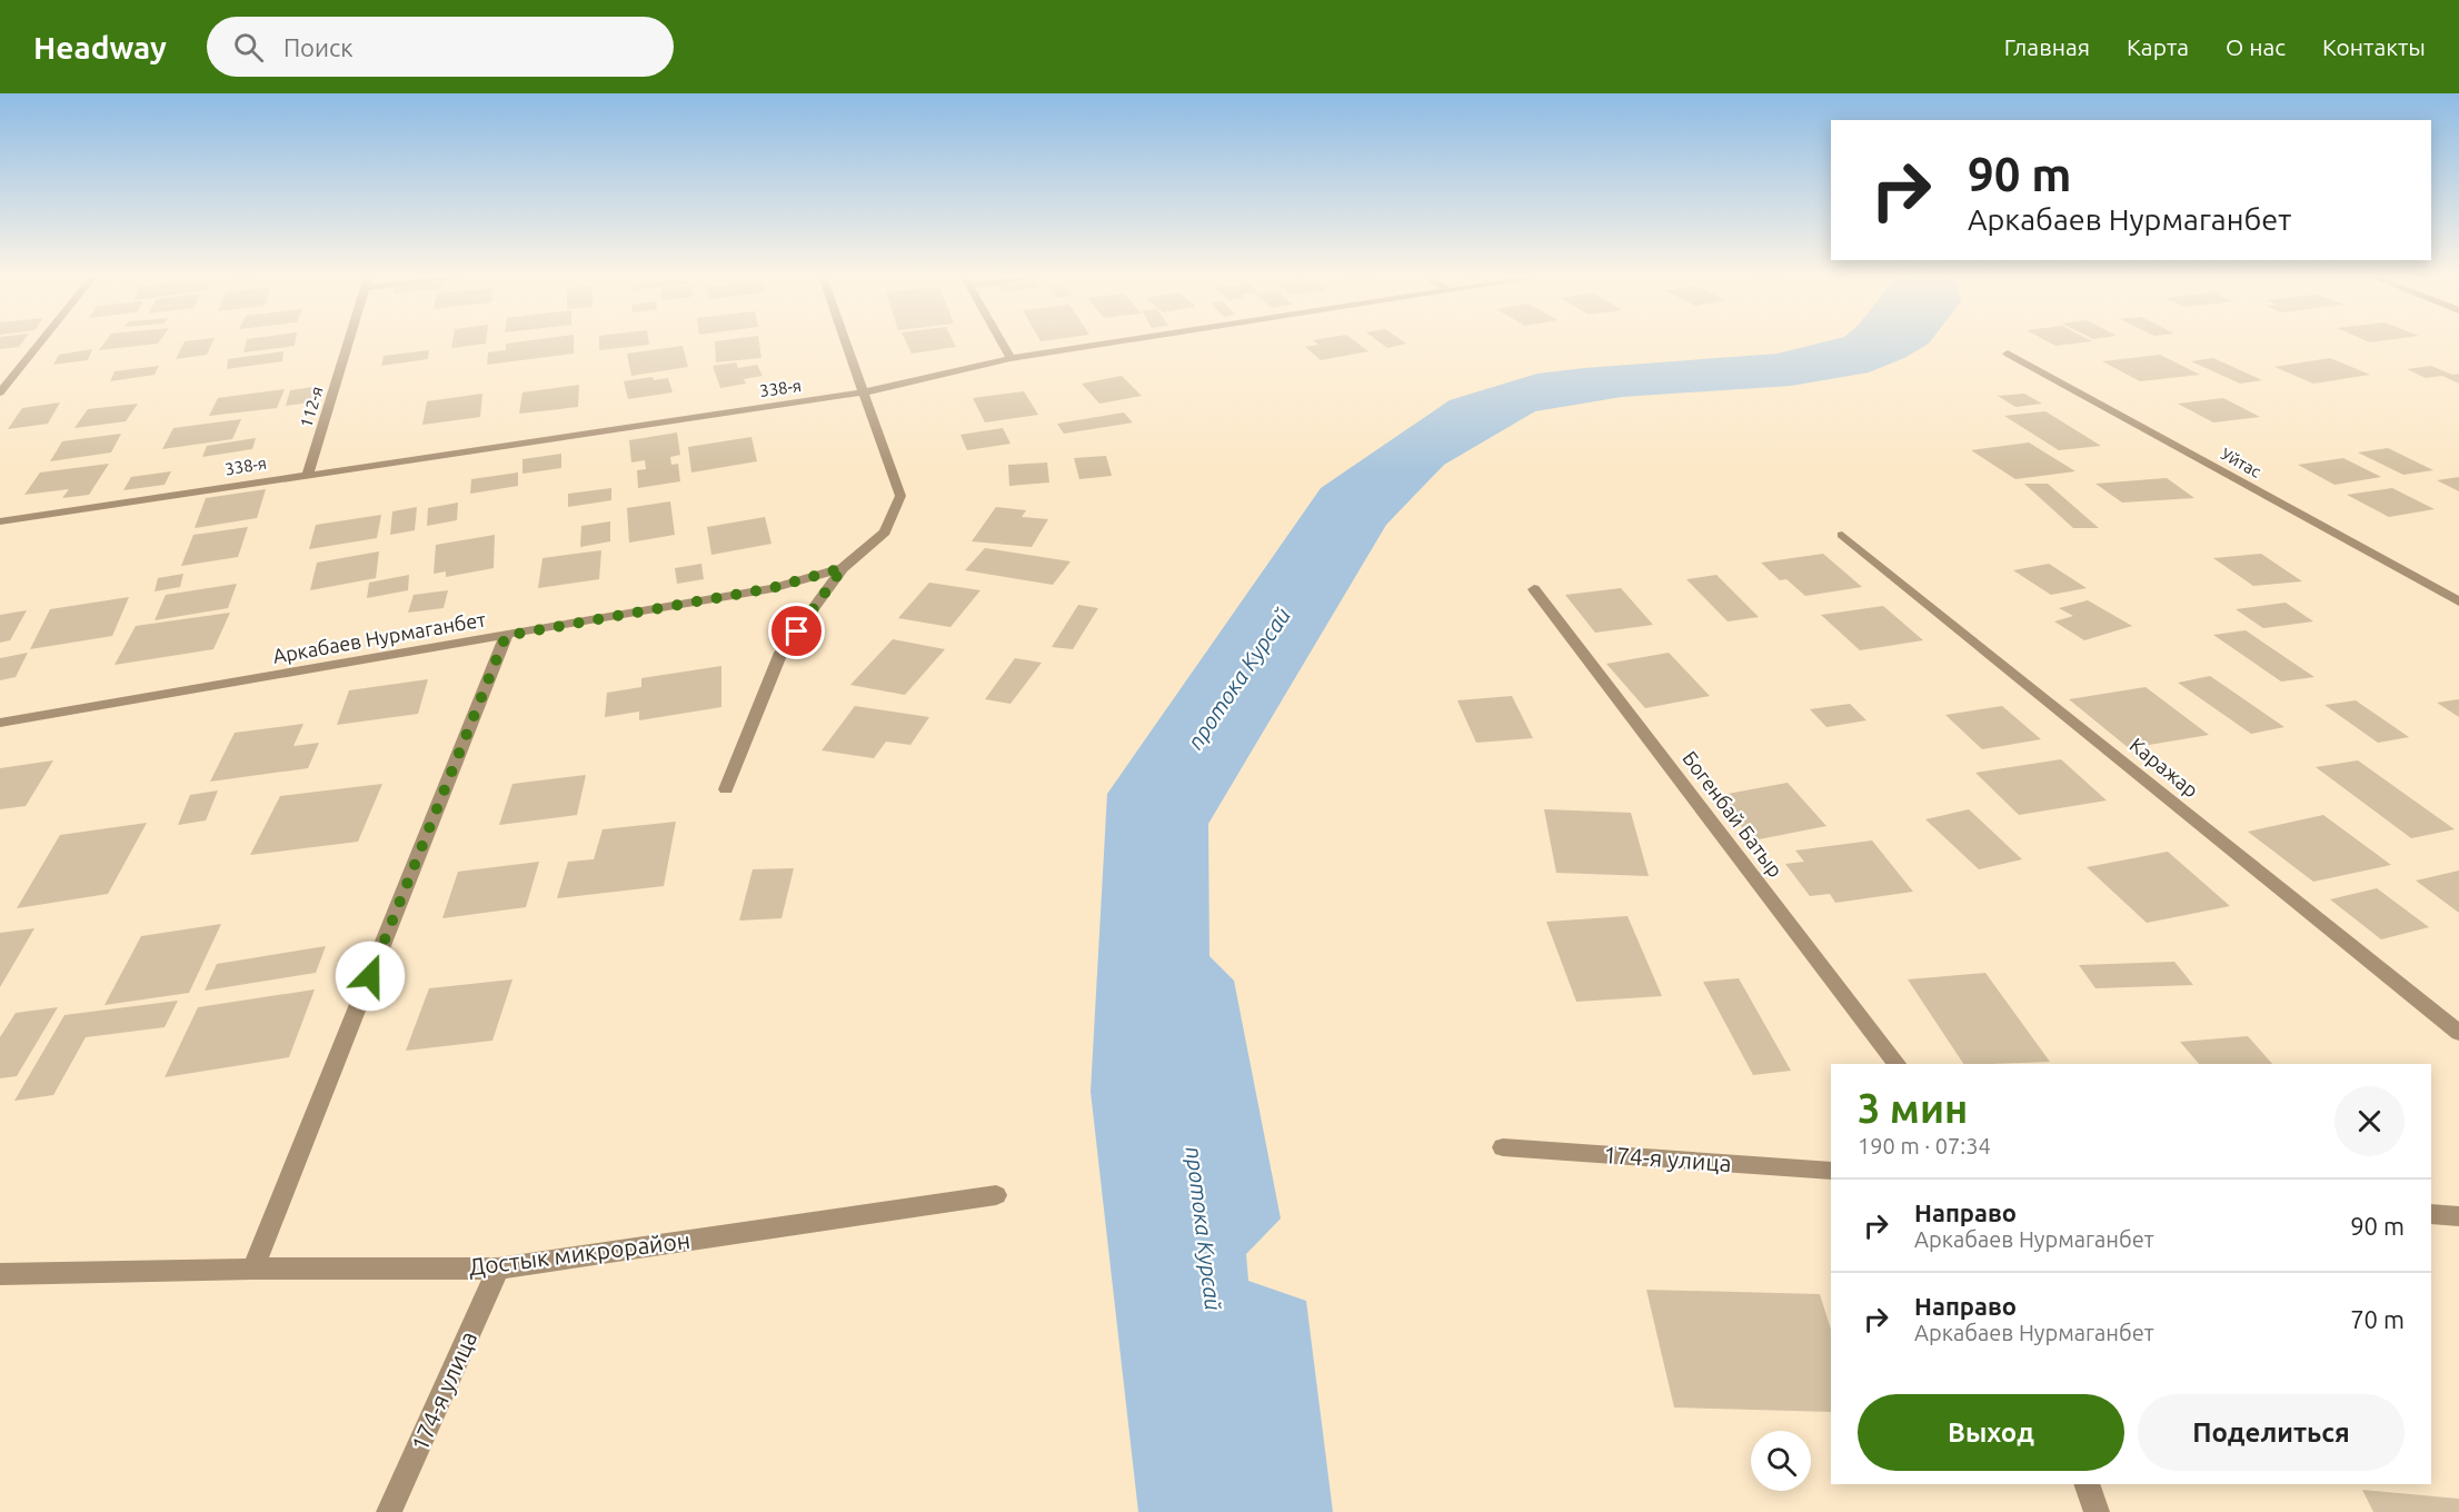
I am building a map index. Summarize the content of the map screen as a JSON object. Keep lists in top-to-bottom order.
{
  "streets": {
    "street": [
      "338-я",
      "112-я",
      "Уйтас",
      "Аркабаев Нурмаганбет",
      "Каражар",
      "Богенбай Батыр",
      "174-я улица",
      "Достык микрорайон"
    ]
  },
  "crossings": [
    ["338-я", "112-я"],
    ["338-я", "Аркабаев Нурмаганбет"],
    ["174-я улица", "Достык микрорайон"]
  ],
  "water": ["протока Курсай"],
  "page": {
    "header": "Headway",
    "search": "Поиск",
    "nav": [
      "Главная",
      "Карта",
      "О нас",
      "Контакты"
    ],
    "turn": ["90 m", "Аркабаев Нурмаганбет"],
    "heading": ["3 мин", "190 m · 07:34"],
    "list": [
      {
        "name": "Направо",
        "note": "Аркабаев Нурмаганбет",
        "value": "90 m"
      },
      {
        "name": "Направо",
        "note": "Аркабаев Нурмаганбет",
        "value": "70 m"
      }
    ],
    "buttons": ["Выход", "Поделиться"]
  }
}
